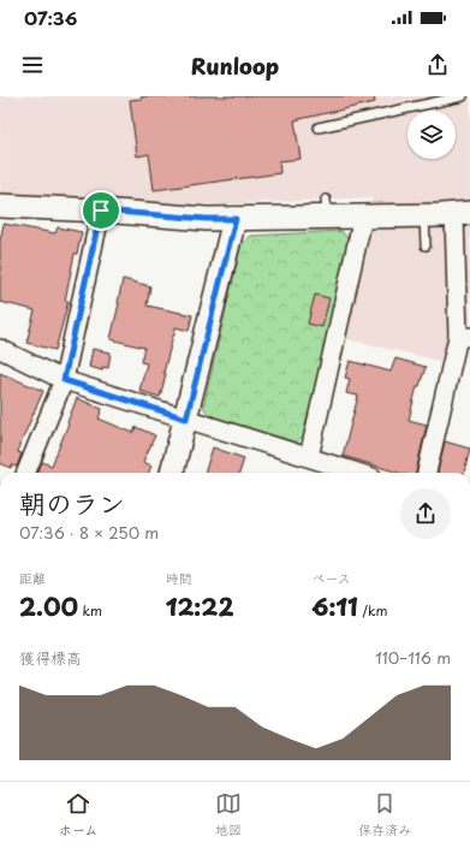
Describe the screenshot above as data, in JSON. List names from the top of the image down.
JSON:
{
  "page": {
    "status": "07:36",
    "header": "Runloop",
    "heading": ["朝のラン", "07:36 · 8 × 250 m"],
    "stats": [
      ["距離", "2.00 km"],
      ["時間", "12:22"],
      ["ペース", "6:11 /km"]
    ],
    "chart": ["獲得標高", "110–116 m"],
    "tabs": ["ホーム", "地図", "保存済み"]
  }
}
